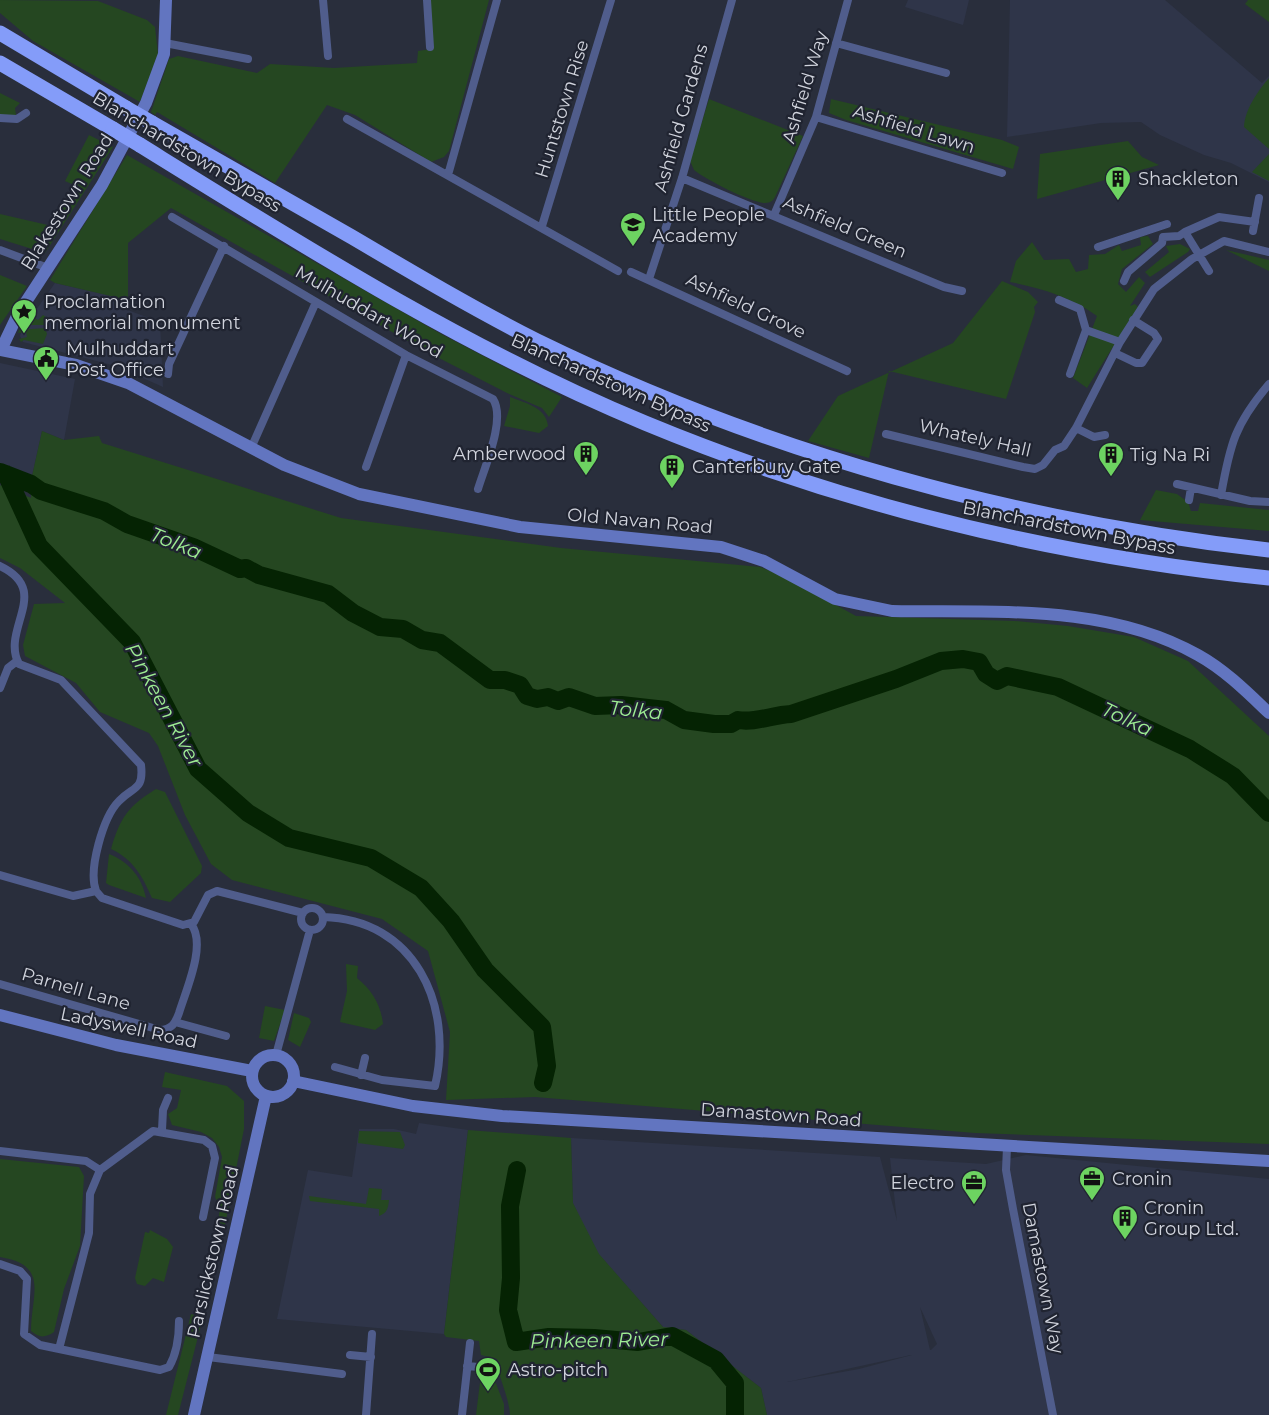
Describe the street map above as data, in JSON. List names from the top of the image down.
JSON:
{
  "streets": {
    "highway": ["Blanchardstown Bypass"],
    "street": [
      "Ashfield Way",
      "Huntstown Rise",
      "Ashfield Gardens",
      "Ashfield Lawn",
      "Blakestown Road",
      "Ashfield Green",
      "Ashfield Grove",
      "Mulhuddart Wood",
      "Whately Hall",
      "Old Navan Road",
      "Parnell Lane",
      "Ladyswell Road",
      "Damastown Road",
      "Parslickstown Road",
      "Damastown Way"
    ]
  },
  "crossings": [
    ["Ashfield Way", "Ashfield Lawn"],
    ["Ashfield Way", "Ashfield Green"],
    ["Ashfield Gardens", "Ashfield Green"],
    ["Ashfield Gardens", "Ashfield Grove"],
    ["Blakestown Road", "Old Navan Road"],
    ["Ladyswell Road", "Damastown Road"],
    ["Ladyswell Road", "Parslickstown Road"],
    ["Damastown Road", "Parslickstown Road"],
    ["Damastown Road", "Damastown Way"]
  ],
  "water": ["Tolka", "Pinkeen River"],
  "places": {
    "building": [
      "Shackleton",
      "Amberwood",
      "Tig Na Ri",
      "Canterbury Gate",
      "Cronin Group Ltd."
    ],
    "school or university": ["Little People Academy"],
    "place": ["Proclamation memorial monument"],
    "public building": ["Mulhuddart Post Office"],
    "office": ["Cronin", "Electro"],
    "sports": ["Astro-pitch"]
  }
}
